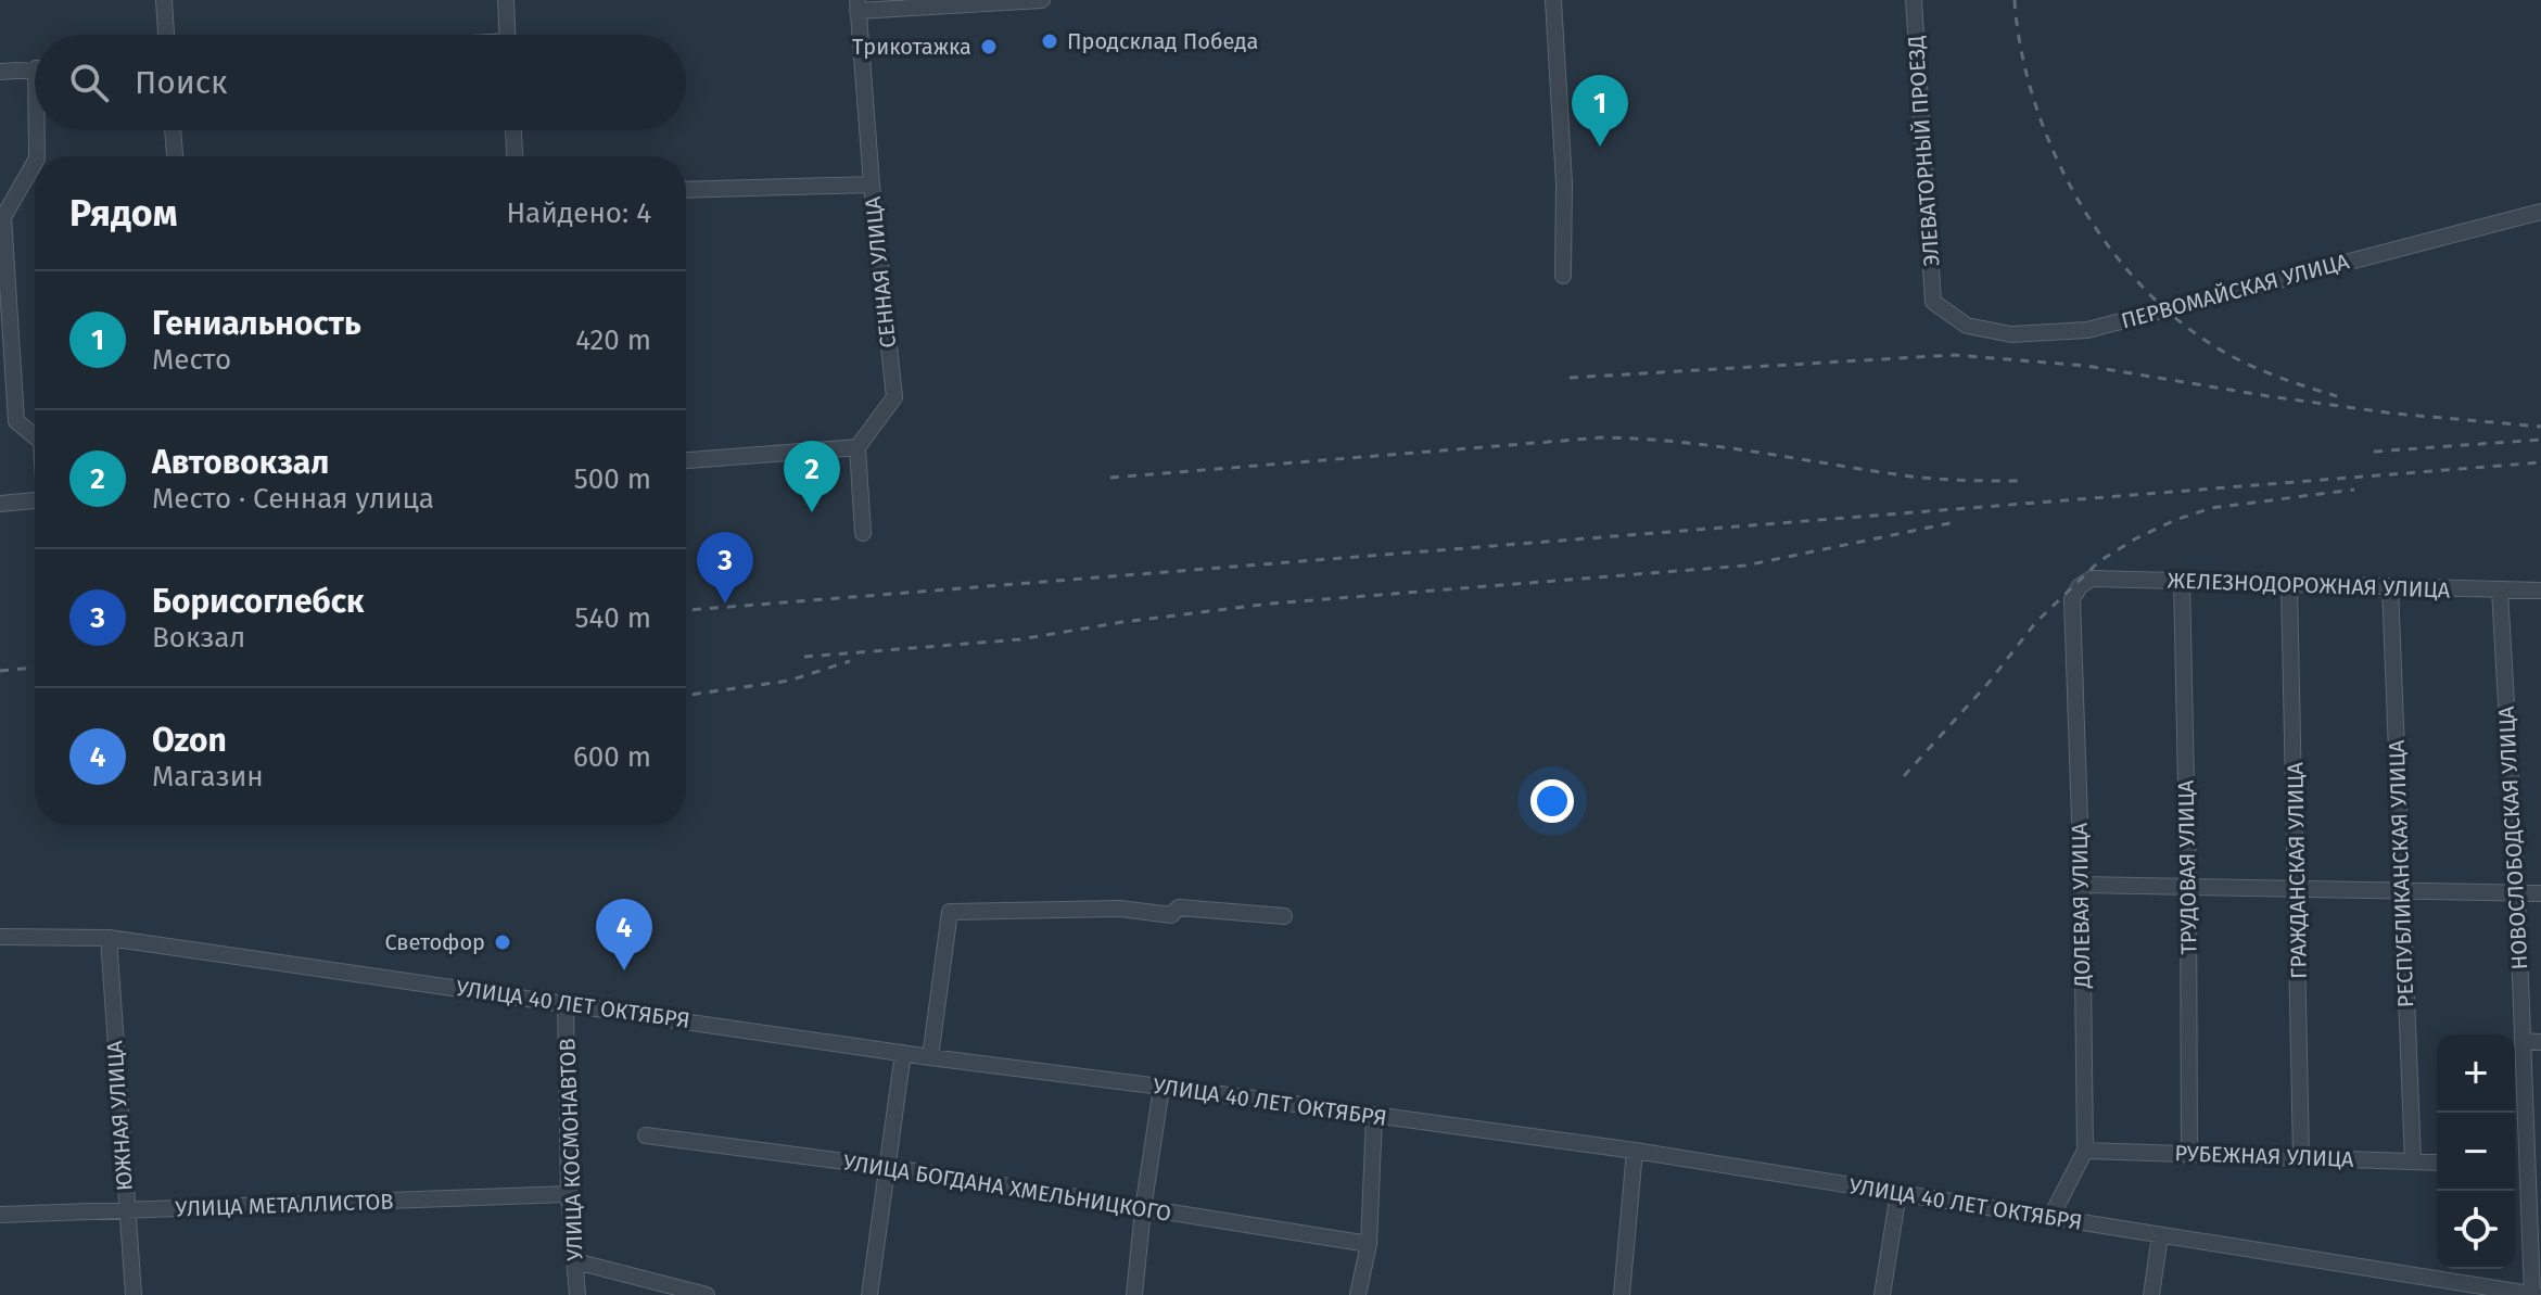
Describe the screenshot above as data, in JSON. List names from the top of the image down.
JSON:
{
  "streets": {
    "street": [
      "ЭЛЕВАТОРНЫЙ ПРОЕЗД",
      "СЕННАЯ УЛИЦА",
      "ПЕРВОМАЙСКАЯ УЛИЦА",
      "ЖЕЛЕЗНОДОРОЖНАЯ УЛИЦА",
      "НОВОСЛОБОДСКАЯ УЛИЦА",
      "ТРУДОВАЯ УЛИЦА",
      "ГРАЖДАНСКАЯ УЛИЦА",
      "РЕСПУБЛИКАНСКАЯ УЛИЦА",
      "ДОЛЕВАЯ УЛИЦА",
      "УЛИЦА 40 ЛЕТ ОКТЯБРЯ",
      "ЮЖНАЯ УЛИЦА",
      "УЛИЦА КОСМОНАВТОВ",
      "РУБЕЖНАЯ УЛИЦА",
      "УЛИЦА БОГДАНА ХМЕЛЬНИЦКОГО",
      "УЛИЦА МЕТАЛЛИСТОВ"
    ]
  },
  "crossings": [
    ["ЭЛЕВАТОРНЫЙ ПРОЕЗД", "ПЕРВОМАЙСКАЯ УЛИЦА"],
    ["ЖЕЛЕЗНОДОРОЖНАЯ УЛИЦА", "НОВОСЛОБОДСКАЯ УЛИЦА"],
    ["ЖЕЛЕЗНОДОРОЖНАЯ УЛИЦА", "ТРУДОВАЯ УЛИЦА"],
    ["ЖЕЛЕЗНОДОРОЖНАЯ УЛИЦА", "ГРАЖДАНСКАЯ УЛИЦА"],
    ["ЖЕЛЕЗНОДОРОЖНАЯ УЛИЦА", "РЕСПУБЛИКАНСКАЯ УЛИЦА"],
    ["ЖЕЛЕЗНОДОРОЖНАЯ УЛИЦА", "ДОЛЕВАЯ УЛИЦА"],
    ["НОВОСЛОБОДСКАЯ УЛИЦА", "УЛИЦА 40 ЛЕТ ОКТЯБРЯ"],
    ["ТРУДОВАЯ УЛИЦА", "РУБЕЖНАЯ УЛИЦА"],
    ["ГРАЖДАНСКАЯ УЛИЦА", "РУБЕЖНАЯ УЛИЦА"],
    ["РЕСПУБЛИКАНСКАЯ УЛИЦА", "РУБЕЖНАЯ УЛИЦА"],
    ["ДОЛЕВАЯ УЛИЦА", "УЛИЦА 40 ЛЕТ ОКТЯБРЯ"],
    ["ДОЛЕВАЯ УЛИЦА", "РУБЕЖНАЯ УЛИЦА"],
    ["УЛИЦА 40 ЛЕТ ОКТЯБРЯ", "ЮЖНАЯ УЛИЦА"],
    ["УЛИЦА 40 ЛЕТ ОКТЯБРЯ", "УЛИЦА КОСМОНАВТОВ"],
    ["ЮЖНАЯ УЛИЦА", "УЛИЦА МЕТАЛЛИСТОВ"],
    ["УЛИЦА КОСМОНАВТОВ", "УЛИЦА МЕТАЛЛИСТОВ"]
  ],
  "places": ["Продсклад Победа", "Трикотажка", "Светофор"],
  "page": {
    "search": "Поиск",
    "pins": [
      "1",
      "2",
      "3",
      "4"
    ],
    "heading": ["Рядом", "Найдено: 4"],
    "list": [
      {
        "mark": "1",
        "name": "Гениальность",
        "note": "Место",
        "value": "420 m"
      },
      {
        "mark": "2",
        "name": "Автовокзал",
        "note": "Место · Сенная улица",
        "value": "500 m"
      },
      {
        "mark": "3",
        "name": "Борисоглебск",
        "note": "Вокзал",
        "value": "540 m"
      },
      {
        "mark": "4",
        "name": "Ozon",
        "note": "Магазин",
        "value": "600 m"
      }
    ],
    "map_buttons": ["+", "−"]
  }
}
